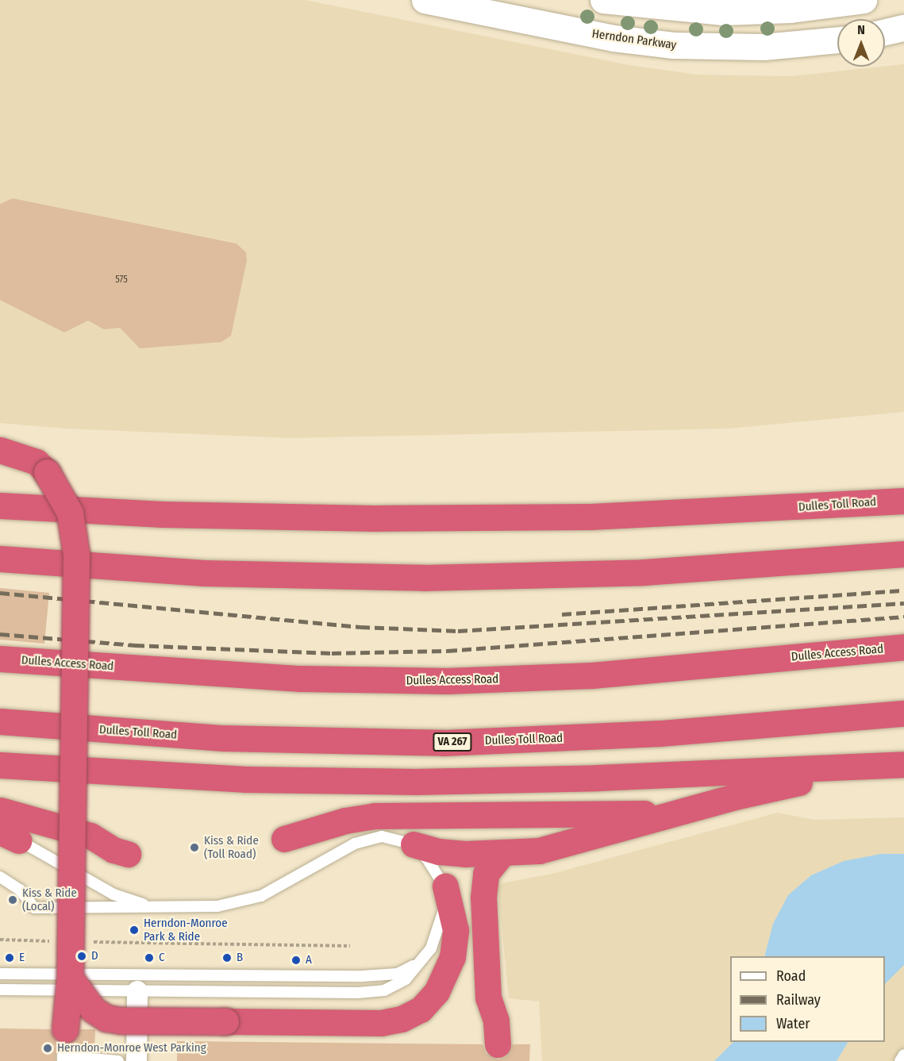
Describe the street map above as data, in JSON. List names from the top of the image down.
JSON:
{
  "streets": {
    "highway": ["Dulles Toll Road", "Dulles Access Road", "VA 267"],
    "main road": ["Herndon Parkway"]
  },
  "places": [
    "Kiss & Ride (Toll Road)",
    "Kiss & Ride (Local)",
    "Herndon-Monroe Park & Ride",
    "D",
    "E",
    "C",
    "B",
    "A",
    "Herndon-Monroe West Parking"
  ],
  "house_numbers": ["575"],
  "legend": ["Road", "Railway", "Water"],
  "north": "top"
}
